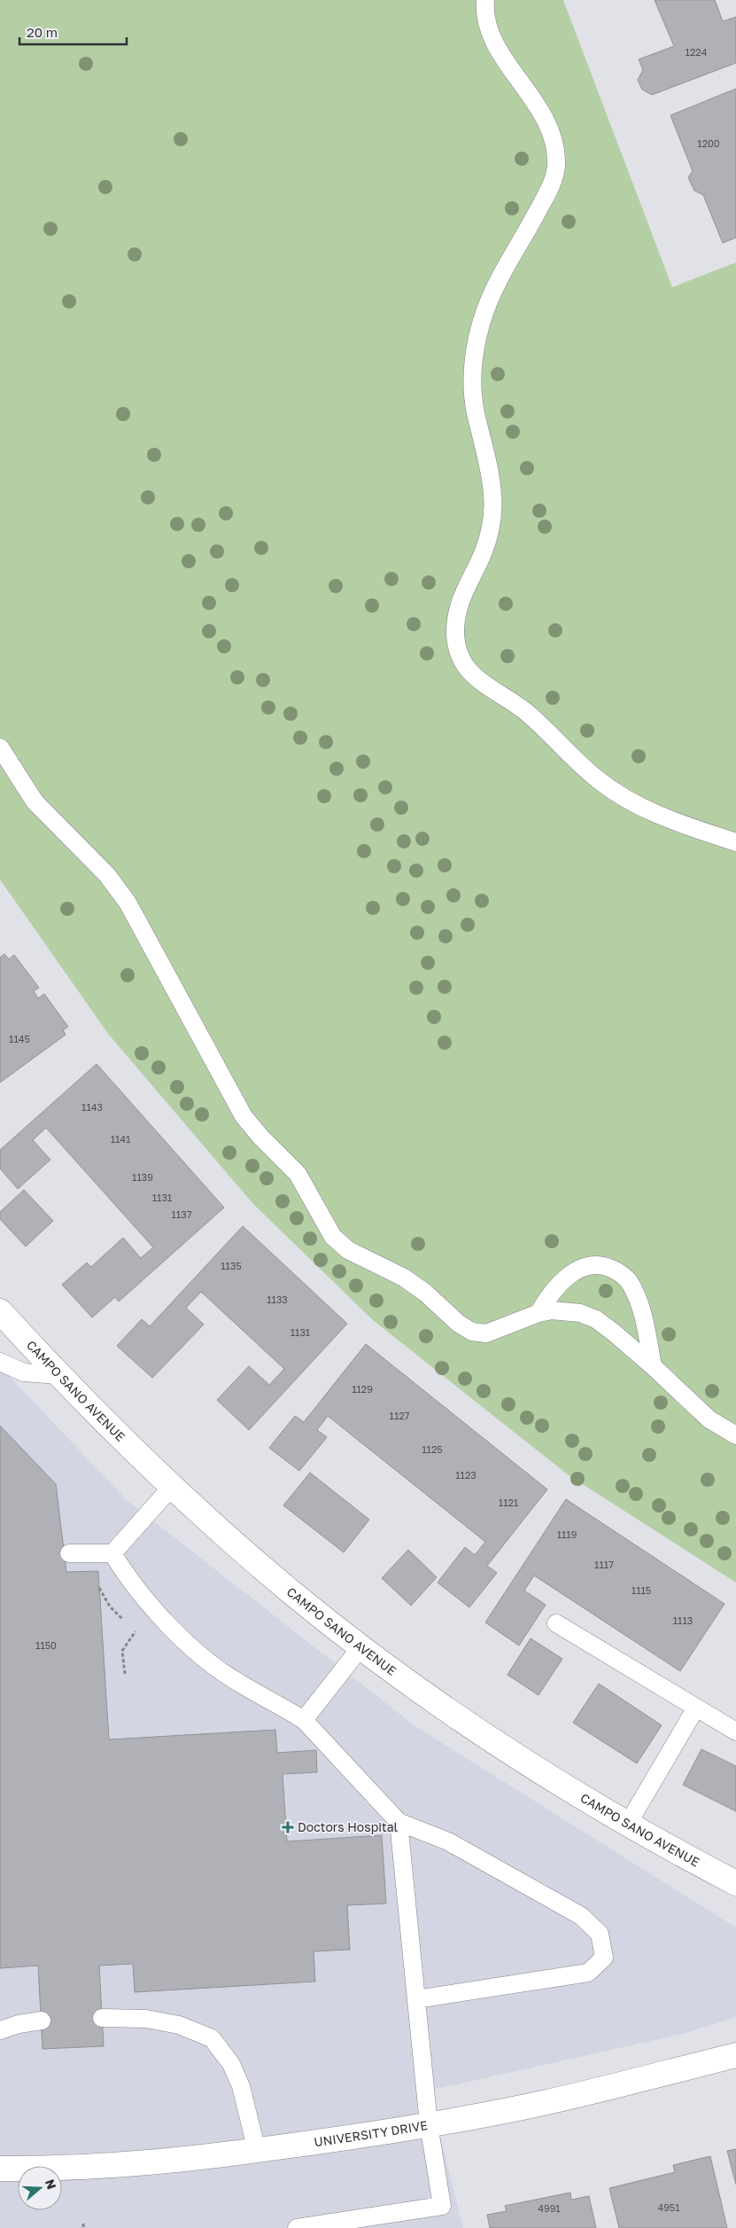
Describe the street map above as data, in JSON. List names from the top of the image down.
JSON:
{
  "streets": {
    "street": ["CAMPO SANO AVENUE", "UNIVERSITY DRIVE"]
  },
  "places": {
    "health": ["Doctors Hospital"]
  },
  "house_numbers": [
    "1224",
    "1200",
    "1145",
    "1143",
    "1141",
    "1139",
    "1131",
    "1137",
    "1135",
    "1133",
    "1131",
    "1129",
    "1127",
    "1125",
    "1123",
    "1121",
    "1119",
    "1117",
    "1115",
    "1113",
    "1150",
    "4951",
    "4991"
  ],
  "scale_bar": "20 m",
  "north": "right"
}
